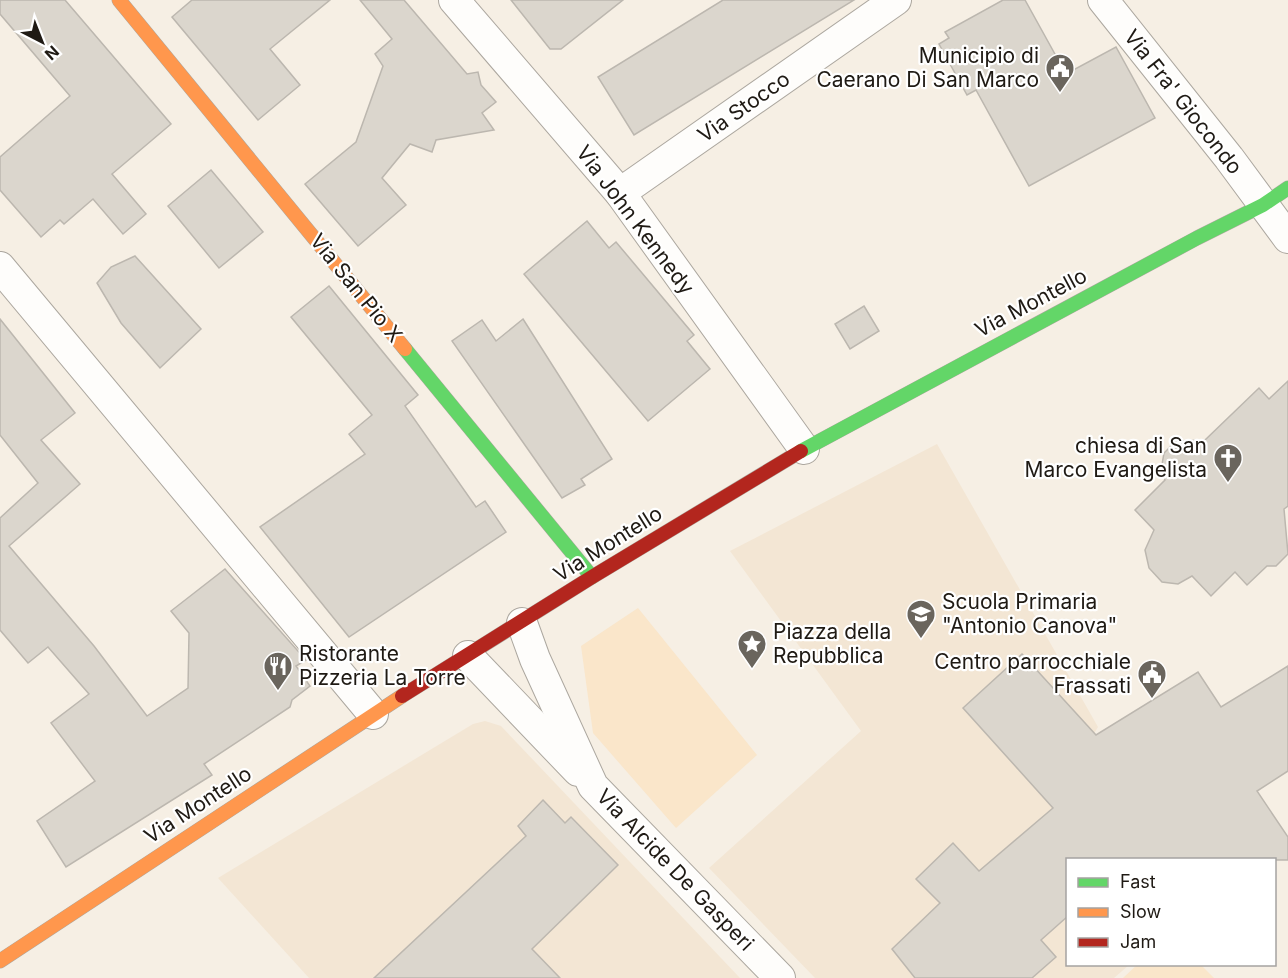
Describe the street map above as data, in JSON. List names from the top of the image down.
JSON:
{
  "streets": {
    "main road": ["Via San Pio X", "Via Montello"],
    "street": [
      "Via Fra' Giocondo",
      "Via Stocco",
      "Via John Kennedy",
      "Via Alcide De Gasperi"
    ]
  },
  "crossings": [
    ["Via Fra' Giocondo", "Via Montello"],
    ["Via Stocco", "Via John Kennedy"],
    ["Via John Kennedy", "Via Montello"],
    ["Via San Pio X", "Via Montello"],
    ["Via Montello", "Via Alcide De Gasperi"]
  ],
  "places": {
    "public building": ["Municipio di Caerano Di San Marco", "Centro parrocchiale Frassati"],
    "church": ["chiesa di San Marco Evangelista"],
    "school or university": ["Scuola Primaria \"Antonio Canova\""],
    "place": ["Piazza della Repubblica"],
    "restaurant": ["Ristorante Pizzeria La Torre"]
  },
  "legend": ["Fast", "Slow", "Jam"],
  "north": "bottom right"
}
